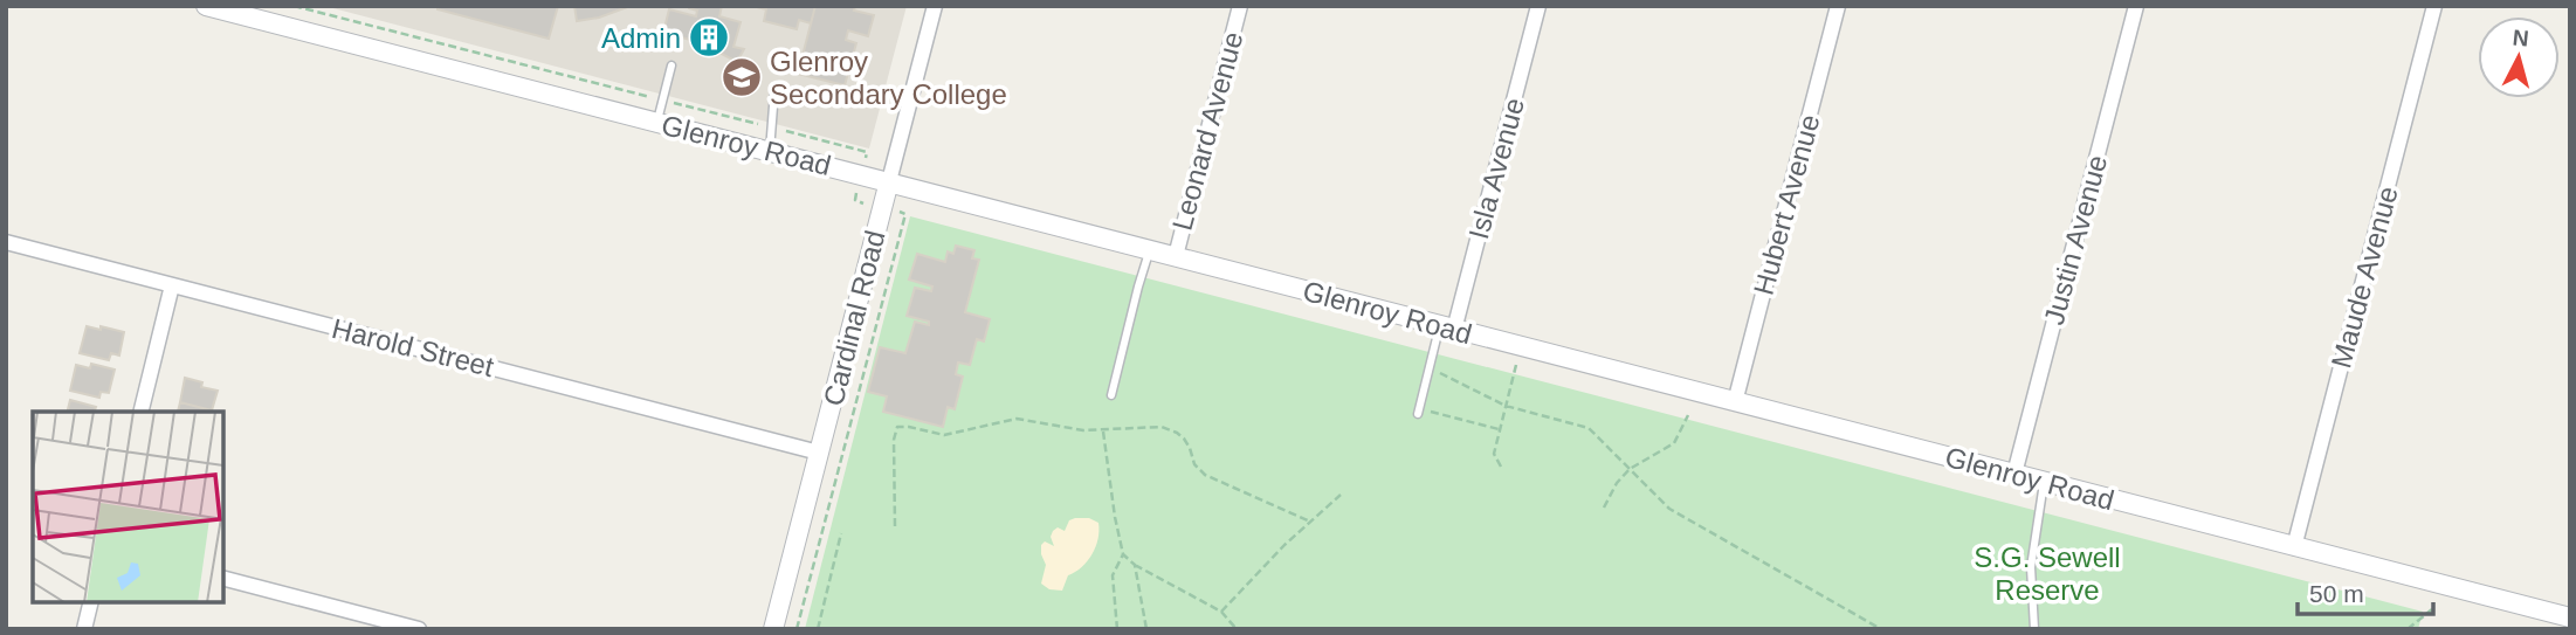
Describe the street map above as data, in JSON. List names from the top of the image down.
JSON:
{
  "streets": {
    "street": [
      "Leonard Avenue",
      "Glenroy Road",
      "Isla Avenue",
      "Hubert Avenue",
      "Justin Avenue",
      "Maude Avenue",
      "Cardinal Road",
      "Harold Street"
    ]
  },
  "crossings": [
    ["Leonard Avenue", "Glenroy Road"],
    ["Glenroy Road", "Isla Avenue"],
    ["Glenroy Road", "Hubert Avenue"],
    ["Glenroy Road", "Justin Avenue"],
    ["Glenroy Road", "Maude Avenue"],
    ["Glenroy Road", "Cardinal Road"],
    ["Cardinal Road", "Harold Street"]
  ],
  "parks": ["S.G. Sewell Reserve"],
  "places": {
    "building": ["Admin"],
    "school or university": ["Glenroy Secondary College"]
  },
  "scale_bar": "50 m",
  "north": "top"
}
